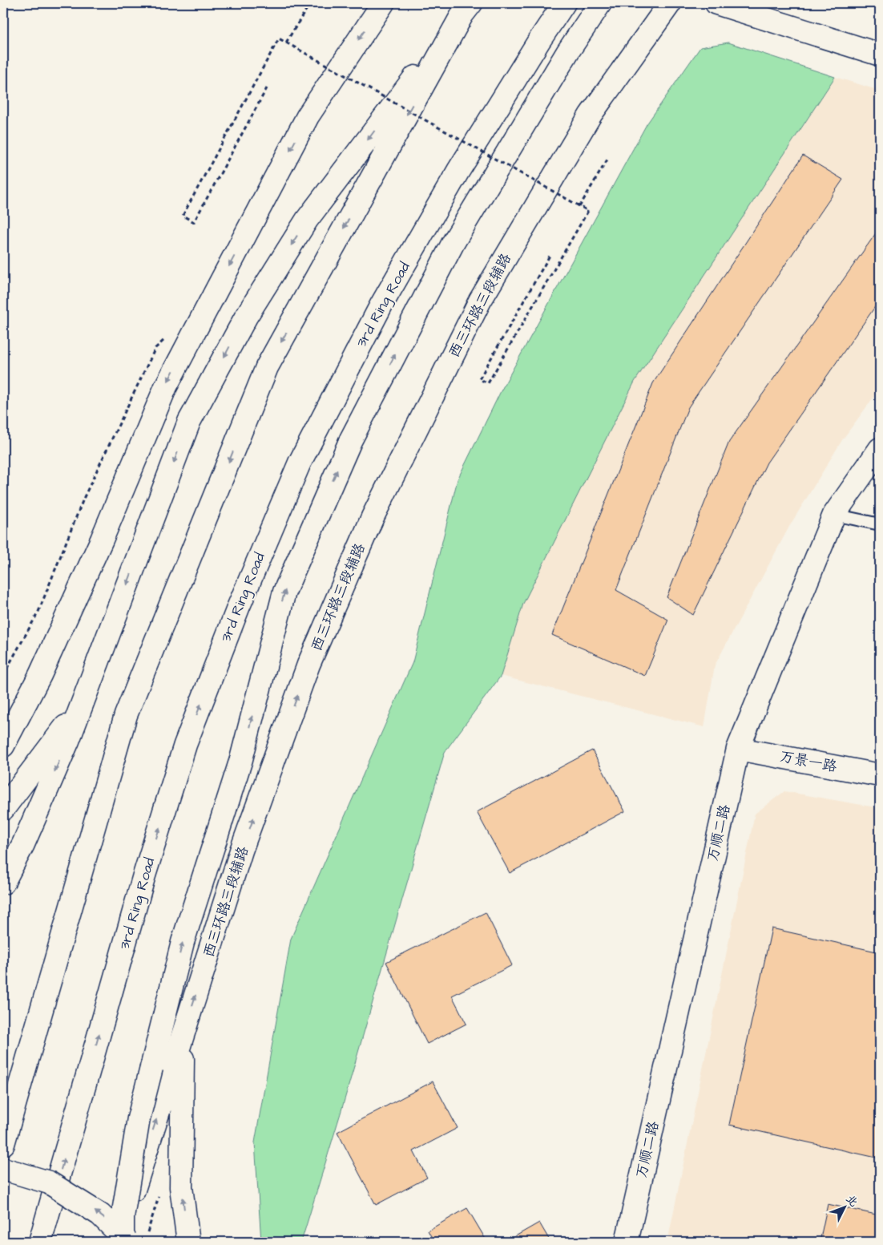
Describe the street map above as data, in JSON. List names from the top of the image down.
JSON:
{
  "streets": {
    "main road": [
      "3rd Ring Road",
      "西三环路三段辅路",
      "万景一路",
      "万顺二路"
    ]
  },
  "crossings": [
    ["万景一路", "万顺二路"]
  ],
  "north": "top right"
}
